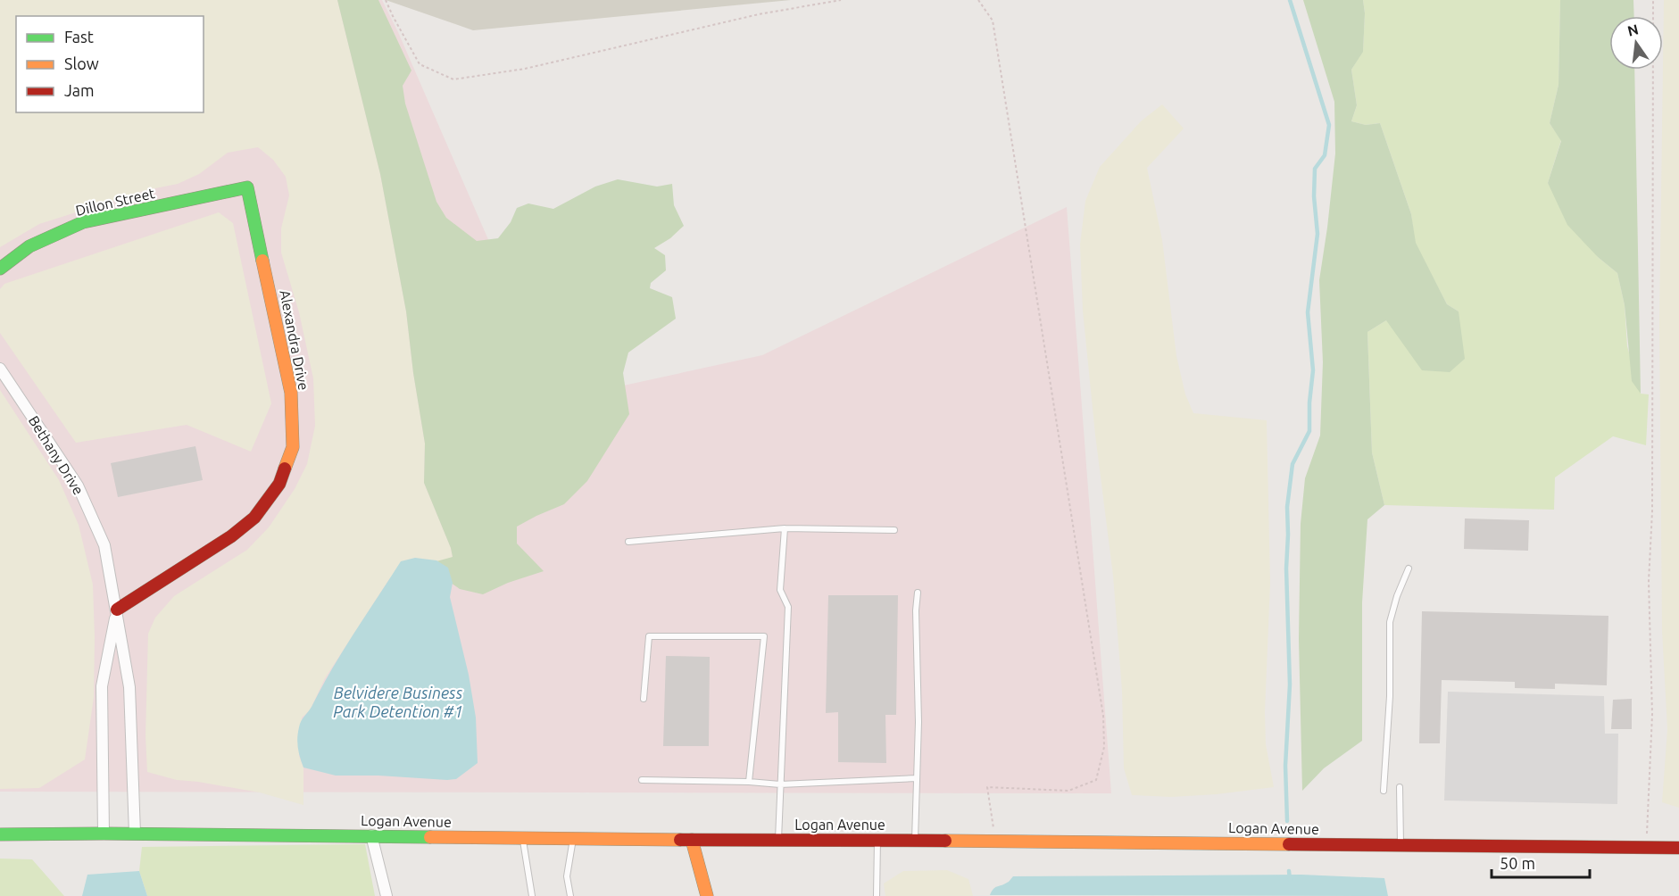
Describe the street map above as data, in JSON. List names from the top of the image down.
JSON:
{
  "streets": {
    "main road": ["Dillon Street", "Alexandra Drive", "Logan Avenue"],
    "street": ["Bethany Drive"]
  },
  "crossings": [
    ["Dillon Street", "Alexandra Drive"],
    ["Alexandra Drive", "Bethany Drive"],
    ["Bethany Drive", "Logan Avenue"]
  ],
  "water": ["Belvidere Business Park Detention #1"],
  "legend": ["Fast", "Slow", "Jam"],
  "scale_bar": "50 m",
  "north": "top"
}
